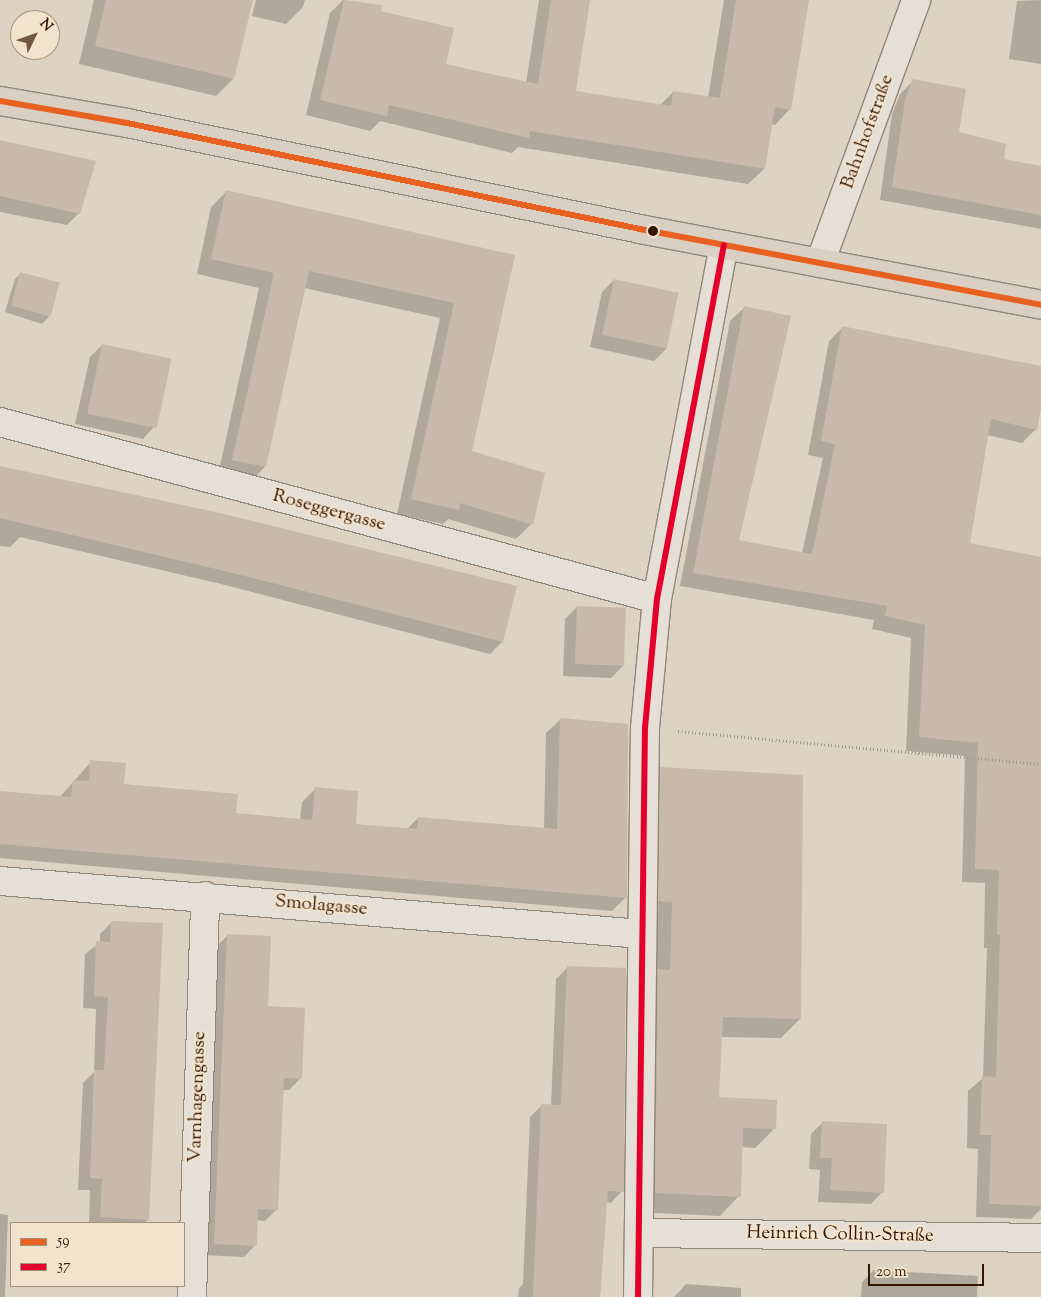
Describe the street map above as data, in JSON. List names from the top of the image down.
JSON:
{
  "streets": {
    "street": [
      "Bahnhofstraße",
      "Roseggergasse",
      "Smolagasse",
      "Varnhagengasse",
      "Heinrich Collin-Straße"
    ]
  },
  "crossings": [
    ["Smolagasse", "Varnhagengasse"]
  ],
  "lines": ["transit line 59", "transit line 37"],
  "legend": ["59", "37"],
  "scale_bar": "20 m",
  "north": "top right"
}
